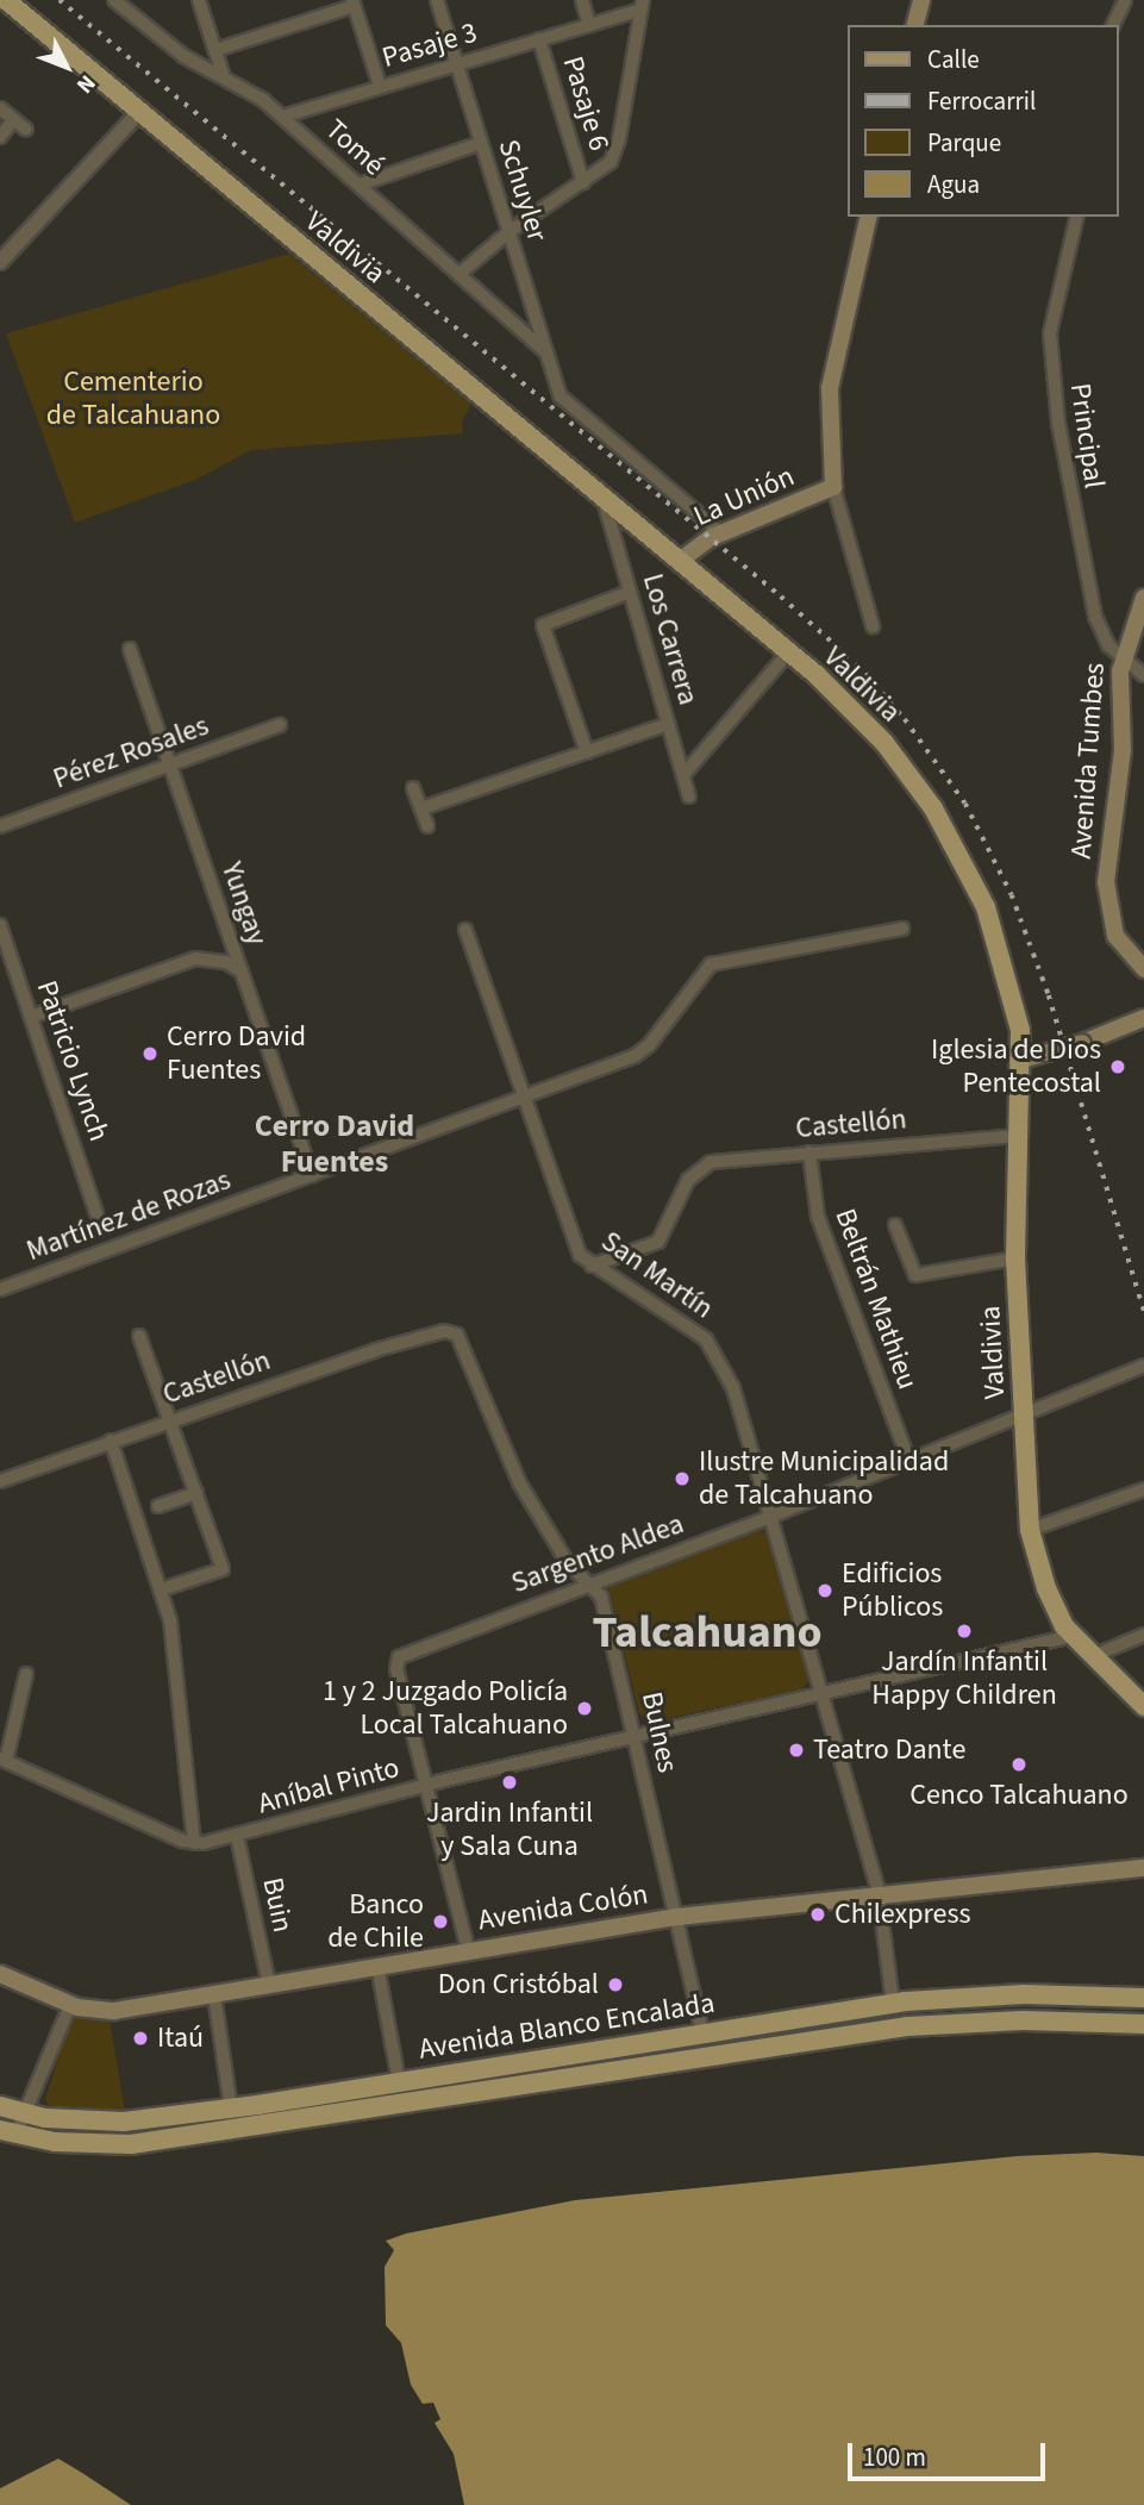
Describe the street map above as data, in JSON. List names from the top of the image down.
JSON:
{
  "streets": {
    "main road": [
      "Valdivia",
      "La Unión",
      "Avenida Tumbes",
      "Avenida Colón",
      "Avenida Blanco Encalada"
    ],
    "street": [
      "Pasaje 3",
      "Pasaje 6",
      "Tomé",
      "Schuyler",
      "Principal",
      "Los Carrera",
      "Pérez Rosales",
      "Yungay",
      "Patricio Lynch",
      "Castellón",
      "Martínez de Rozas",
      "San Martín",
      "Beltrán Mathieu",
      "Sargento Aldea",
      "Bulnes",
      "Aníbal Pinto",
      "Buin"
    ]
  },
  "crossings": [
    ["Pasaje 3", "Pasaje 6"],
    ["Pasaje 3", "Tomé"],
    ["Pasaje 3", "Schuyler"],
    ["Tomé", "Schuyler"],
    ["Schuyler", "La Unión"],
    ["Valdivia", "La Unión"],
    ["Valdivia", "Los Carrera"],
    ["Valdivia", "Castellón"],
    ["Valdivia", "Sargento Aldea"],
    ["Valdivia", "Aníbal Pinto"],
    ["Principal", "Avenida Tumbes"],
    ["Pérez Rosales", "Yungay"],
    ["Yungay", "Martínez de Rozas"],
    ["Castellón", "San Martín"],
    ["Castellón", "Beltrán Mathieu"],
    ["Castellón", "Bulnes"],
    ["Martínez de Rozas", "San Martín"],
    ["San Martín", "Sargento Aldea"],
    ["San Martín", "Aníbal Pinto"],
    ["San Martín", "Avenida Colón"],
    ["San Martín", "Avenida Blanco Encalada"],
    ["Beltrán Mathieu", "Sargento Aldea"],
    ["Sargento Aldea", "Bulnes"],
    ["Sargento Aldea", "Aníbal Pinto"],
    ["Bulnes", "Aníbal Pinto"],
    ["Bulnes", "Avenida Colón"],
    ["Bulnes", "Avenida Blanco Encalada"],
    ["Aníbal Pinto", "Buin"],
    ["Buin", "Avenida Colón"]
  ],
  "districts": ["Cerro David Fuentes", "Talcahuano"],
  "parks": ["Cementerio de Talcahuano"],
  "places": [
    "Cerro David Fuentes",
    "Iglesia de Dios Pentecostal",
    "Ilustre Municipalidad de Talcahuano",
    "Edificios Públicos",
    "Jardín Infantil Happy Children",
    "1 y 2 Juzgado Policía Local Talcahuano",
    "Teatro Dante",
    "Cenco Talcahuano",
    "Jardin Infantil y Sala Cuna",
    "Chilexpress",
    "Banco de Chile",
    "Don Cristóbal",
    "Itaú"
  ],
  "legend": [
    "Calle",
    "Ferrocarril",
    "Parque",
    "Agua"
  ],
  "scale_bar": "100 m",
  "north": "bottom right"
}
